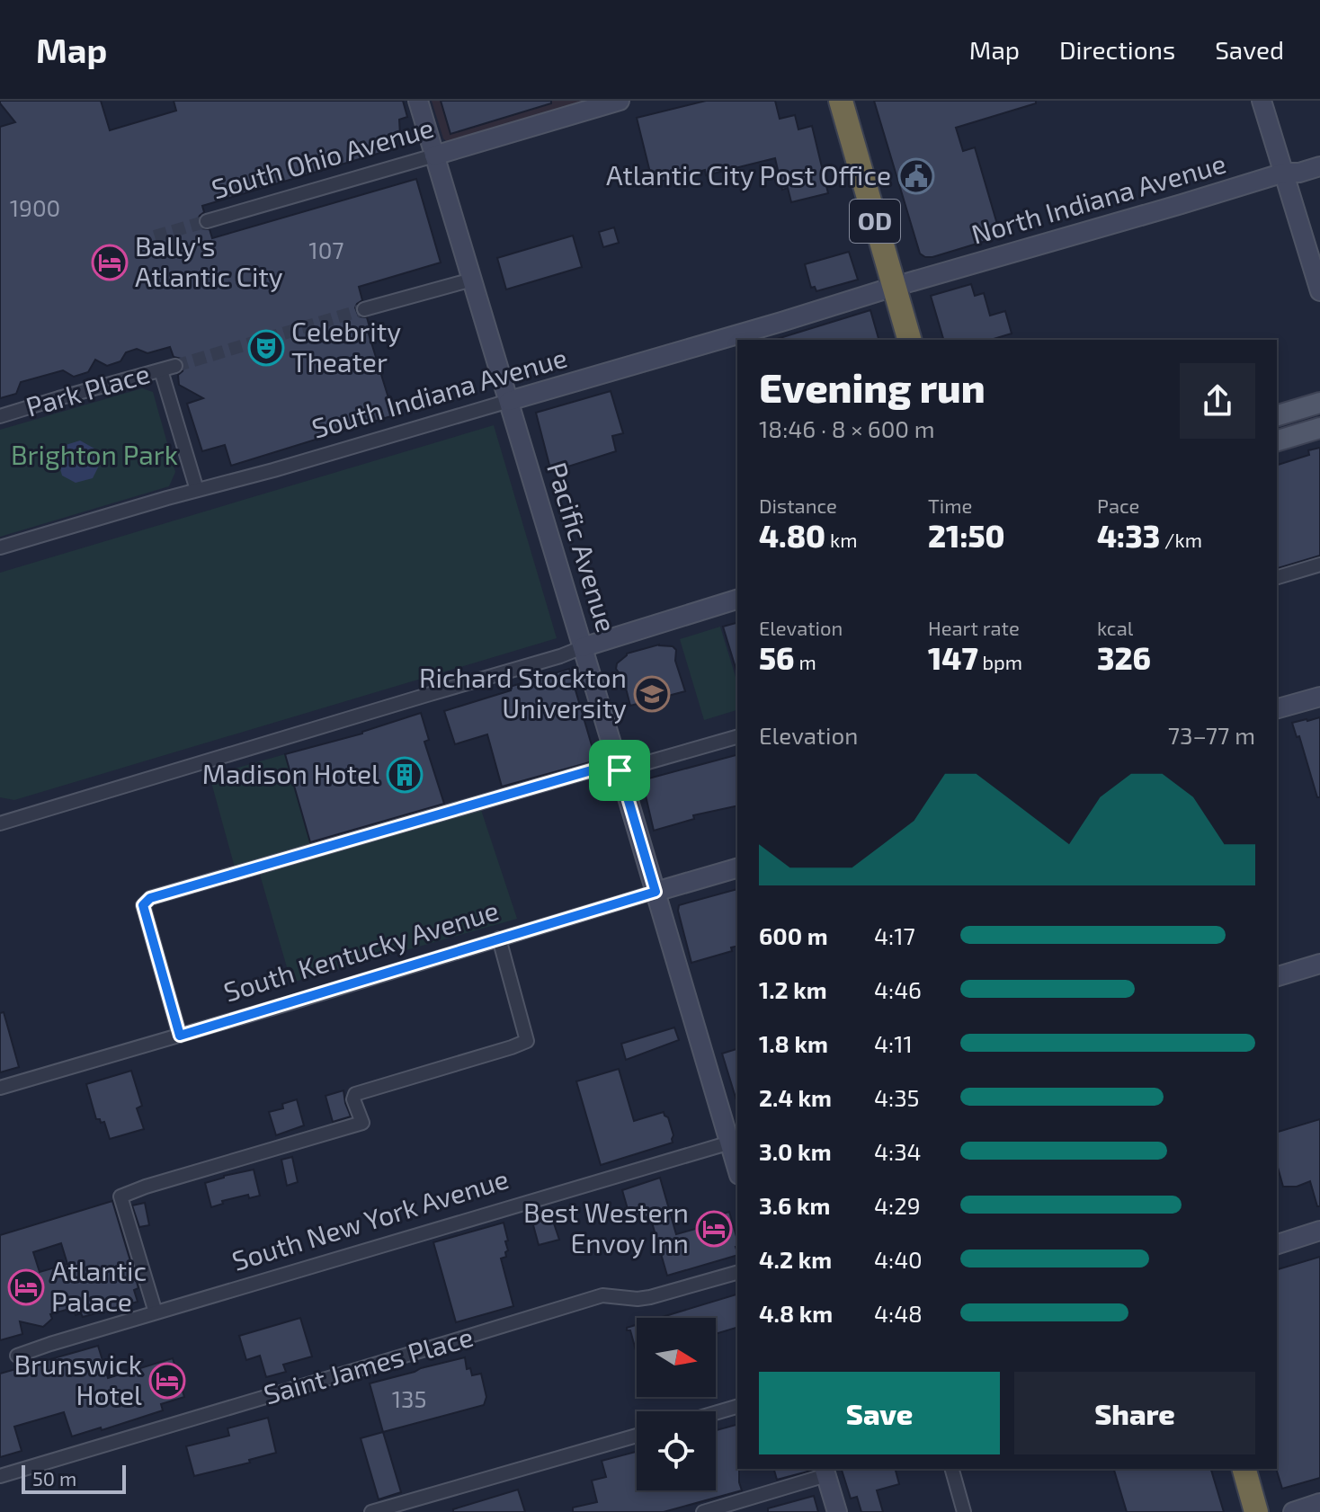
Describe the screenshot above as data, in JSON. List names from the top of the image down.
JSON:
{
  "streets": {
    "highway": ["OD"],
    "street": [
      "South Ohio Avenue",
      "North Indiana Avenue",
      "Park Place",
      "South Indiana Avenue",
      "Pacific Avenue",
      "South Kentucky Avenue",
      "South New York Avenue",
      "Saint James Place"
    ]
  },
  "crossings": [
    ["South Ohio Avenue", "Pacific Avenue"],
    ["North Indiana Avenue", "OD"],
    ["North Indiana Avenue", "South Indiana Avenue"],
    ["OD", "South Indiana Avenue"],
    ["South Indiana Avenue", "Pacific Avenue"],
    ["Pacific Avenue", "South Kentucky Avenue"],
    ["Pacific Avenue", "South New York Avenue"]
  ],
  "parks": ["Brighton Park"],
  "places": {
    "public building": ["Atlantic City Post Office"],
    "hotel": [
      "Bally's Atlantic City",
      "Best Western Envoy Inn",
      "Atlantic Palace",
      "Brunswick Hotel"
    ],
    "theatre": ["Celebrity Theater"],
    "school or university": ["Richard Stockton University"],
    "building": ["Madison Hotel"]
  },
  "house_numbers": ["1900", "107", "135"],
  "scale_bar": "50 m",
  "north": "right",
  "page": {
    "header": "Map",
    "nav": ["Map", "Directions", "Saved"],
    "heading": ["Evening run", "18:46 · 8 × 600 m"],
    "stats": [
      ["Distance", "4.80 km"],
      ["Time", "21:50"],
      ["Pace", "4:33 /km"],
      ["Elevation", "56 m"],
      ["Heart rate", "147 bpm"],
      ["kcal", "326"]
    ],
    "chart": ["Elevation", "73–77 m"],
    "list": [
      {
        "name": "600 m",
        "note": "4:17"
      },
      {
        "name": "1.2 km",
        "note": "4:46"
      },
      {
        "name": "1.8 km",
        "note": "4:11"
      },
      {
        "name": "2.4 km",
        "note": "4:35"
      },
      {
        "name": "3.0 km",
        "note": "4:34"
      },
      {
        "name": "3.6 km",
        "note": "4:29"
      },
      {
        "name": "4.2 km",
        "note": "4:40"
      },
      {
        "name": "4.8 km",
        "note": "4:48"
      }
    ],
    "buttons": ["Save", "Share"],
    "scale": "50 m"
  }
}
